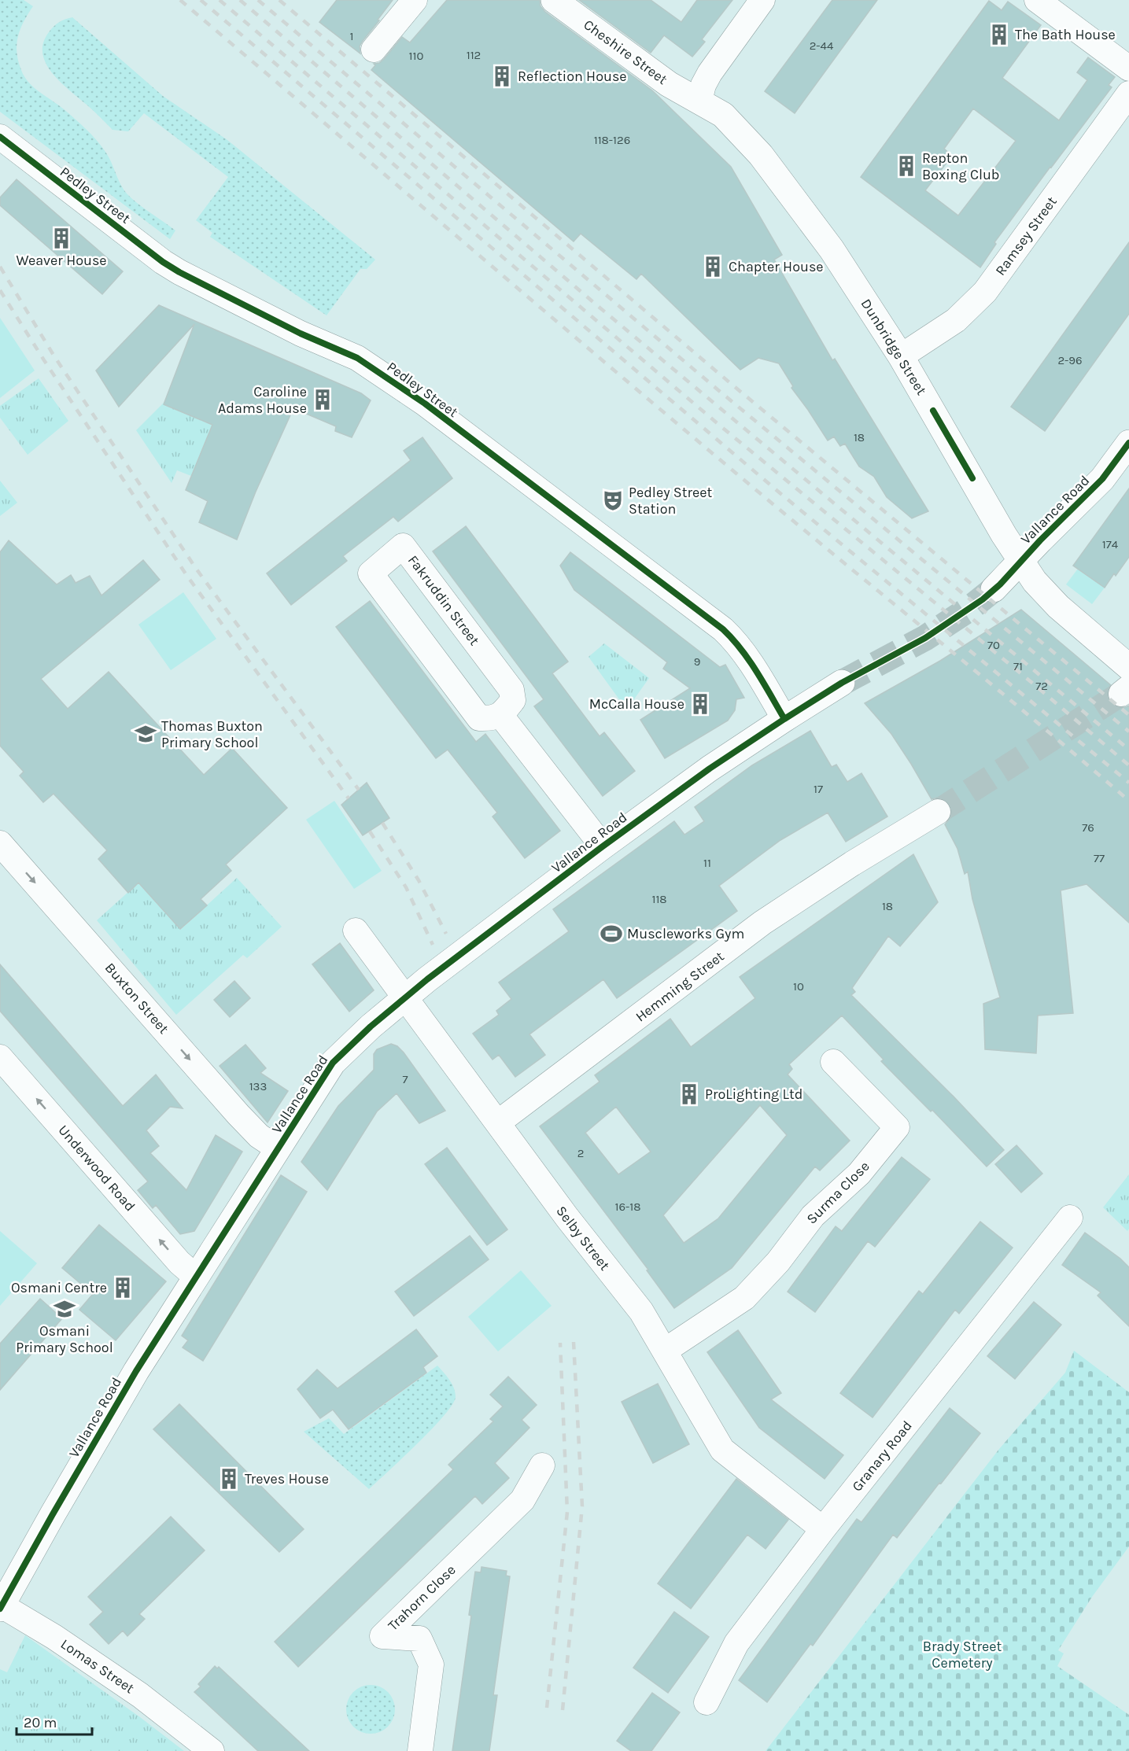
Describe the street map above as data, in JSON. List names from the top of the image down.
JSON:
{
  "streets": {
    "main road": ["Cheshire Street", "Dunbridge Street", "Vallance Road"],
    "street": [
      "Pedley Street",
      "Ramsey Street",
      "Fakruddin Street",
      "Hemming Street",
      "Buxton Street",
      "Underwood Road",
      "Surma Close",
      "Selby Street",
      "Granary Road",
      "Trahorn Close",
      "Lomas Street"
    ]
  },
  "crossings": [
    ["Cheshire Street", "Dunbridge Street"],
    ["Pedley Street", "Vallance Road"],
    ["Ramsey Street", "Dunbridge Street"],
    ["Dunbridge Street", "Vallance Road"],
    ["Vallance Road", "Buxton Street"],
    ["Vallance Road", "Underwood Road"],
    ["Vallance Road", "Selby Street"],
    ["Vallance Road", "Lomas Street"],
    ["Hemming Street", "Selby Street"],
    ["Surma Close", "Selby Street"],
    ["Selby Street", "Granary Road"]
  ],
  "one_way": ["Buxton Street", "Underwood Road"],
  "parks": ["Brady Street Cemetery"],
  "places": {
    "building": [
      "The Bath House",
      "Reflection House",
      "Repton Boxing Club",
      "Weaver House",
      "Chapter House",
      "Caroline Adams House",
      "McCalla House",
      "ProLighting Ltd",
      "Osmani Centre",
      "Treves House"
    ],
    "theatre": ["Pedley Street Station"],
    "school or university": ["Thomas Buxton Primary School", "Osmani Primary School"],
    "sports": ["Muscleworks Gym"]
  },
  "house_numbers": [
    "1",
    "2-44",
    "112",
    "110",
    "118-126",
    "2-96",
    "18",
    "174",
    "70",
    "9",
    "71",
    "72",
    "17",
    "76",
    "77",
    "11",
    "118",
    "18",
    "10",
    "7",
    "133",
    "2",
    "16-18"
  ],
  "scale_bar": "20 m"
}
